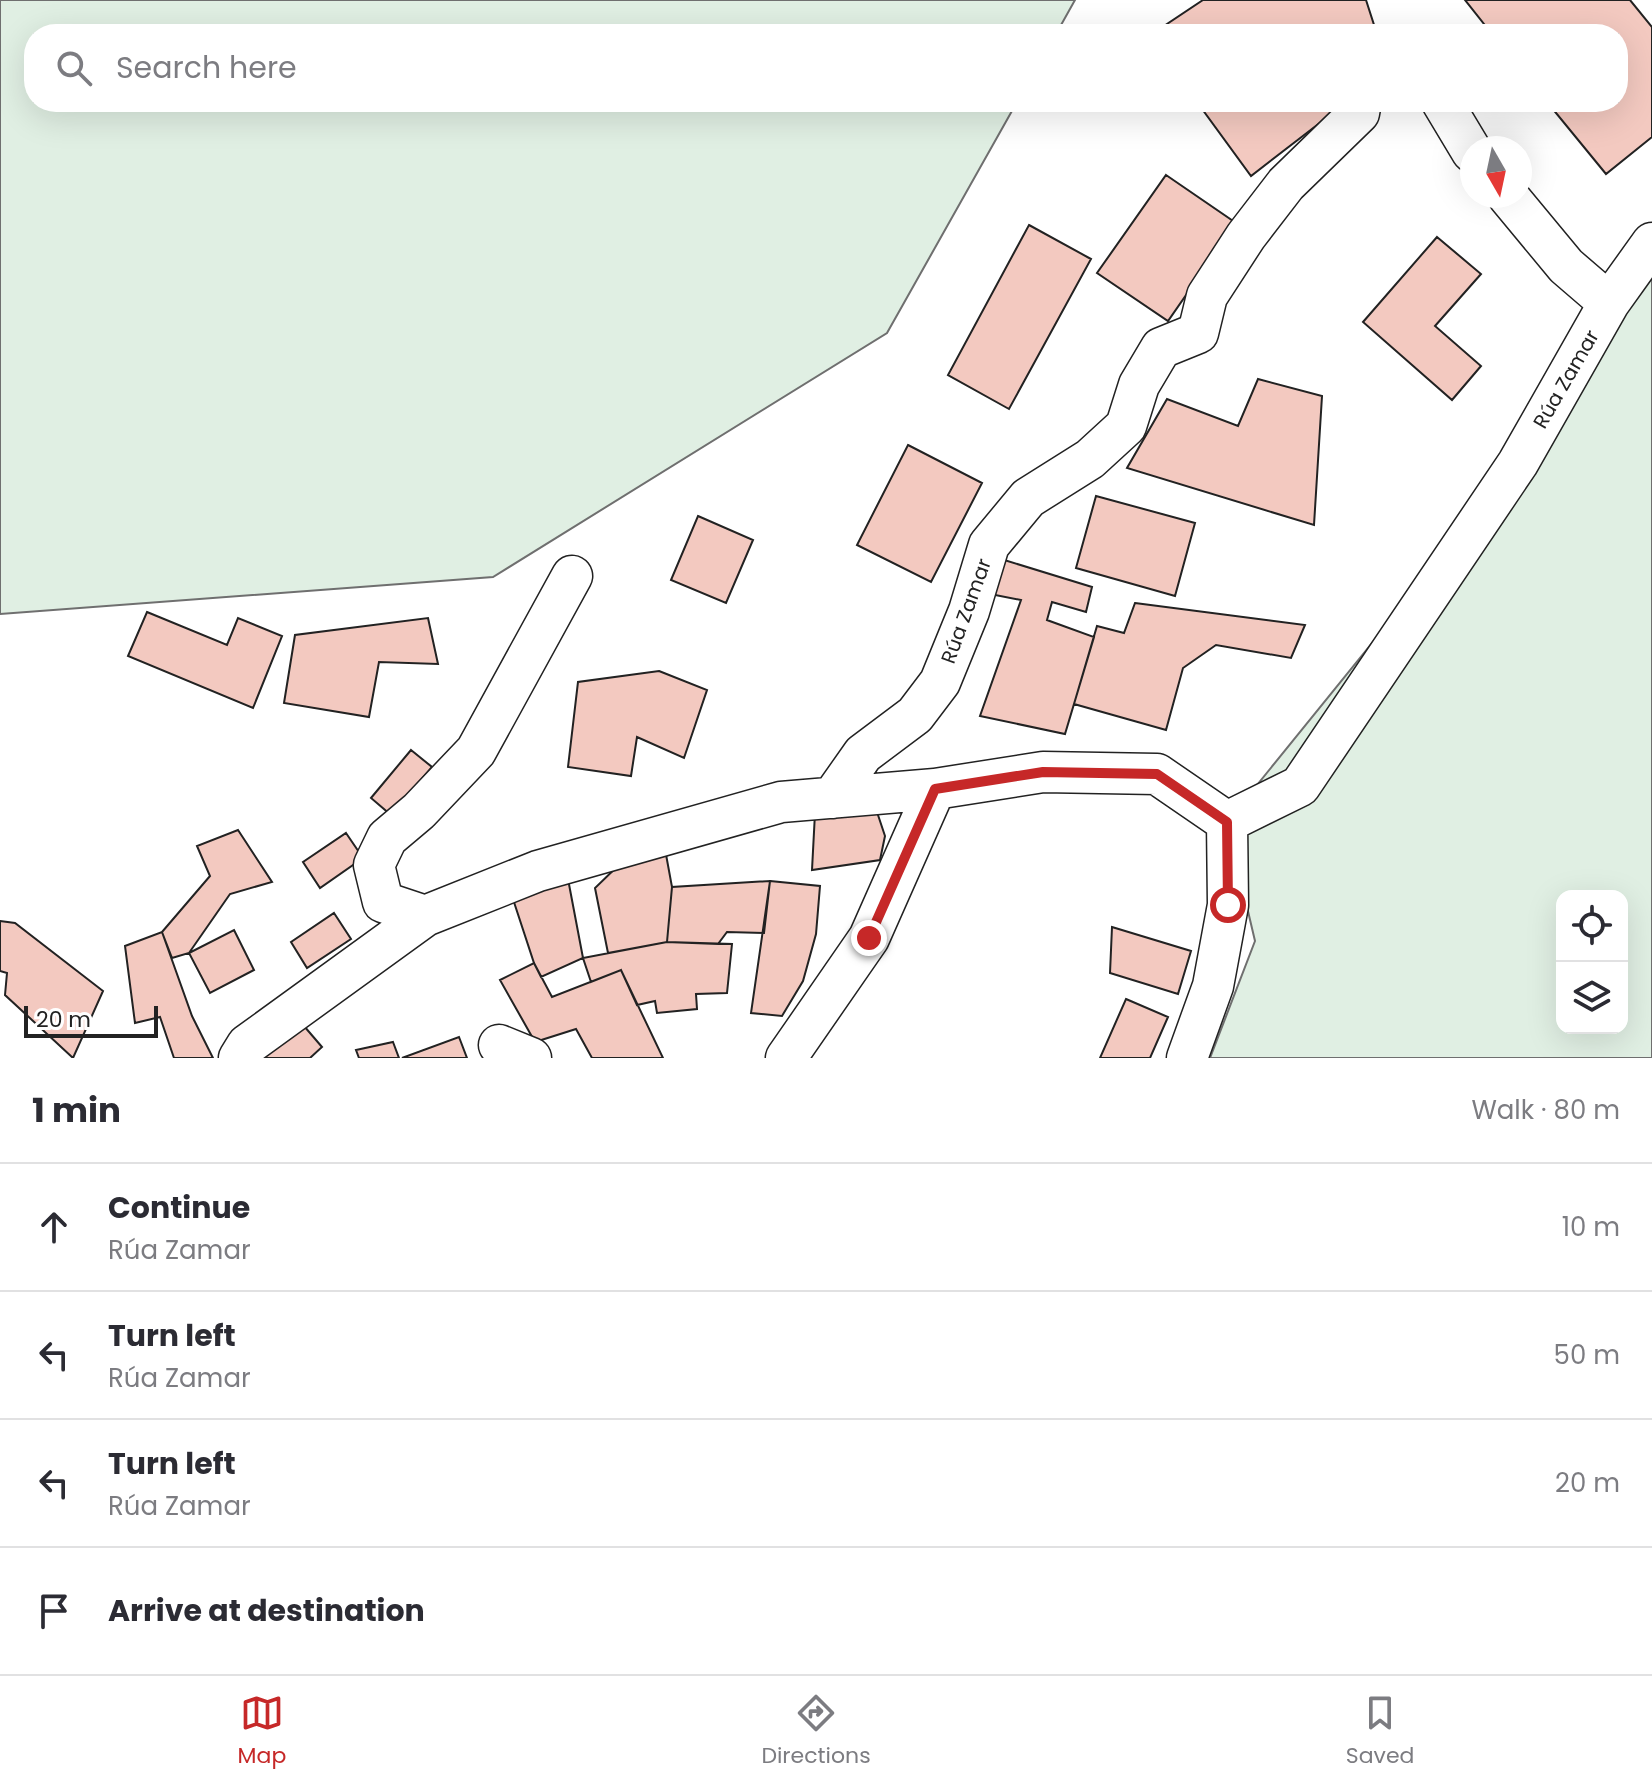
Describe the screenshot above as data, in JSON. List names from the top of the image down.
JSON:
{
  "streets": {
    "street": ["Rúa Zamar"]
  },
  "scale_bar": "20 m",
  "north": "bottom",
  "page": {
    "search": "Search here",
    "scale": "20 m",
    "heading": ["1 min", "Walk · 80 m"],
    "list": [
      ["Continue", "Rúa Zamar", "10 m"],
      ["Turn left", "Rúa Zamar", "50 m"],
      ["Turn left", "Rúa Zamar", "20 m"],
      "Arrive at destination"
    ],
    "nav": ["Map", "Directions", "Saved"]
  }
}
